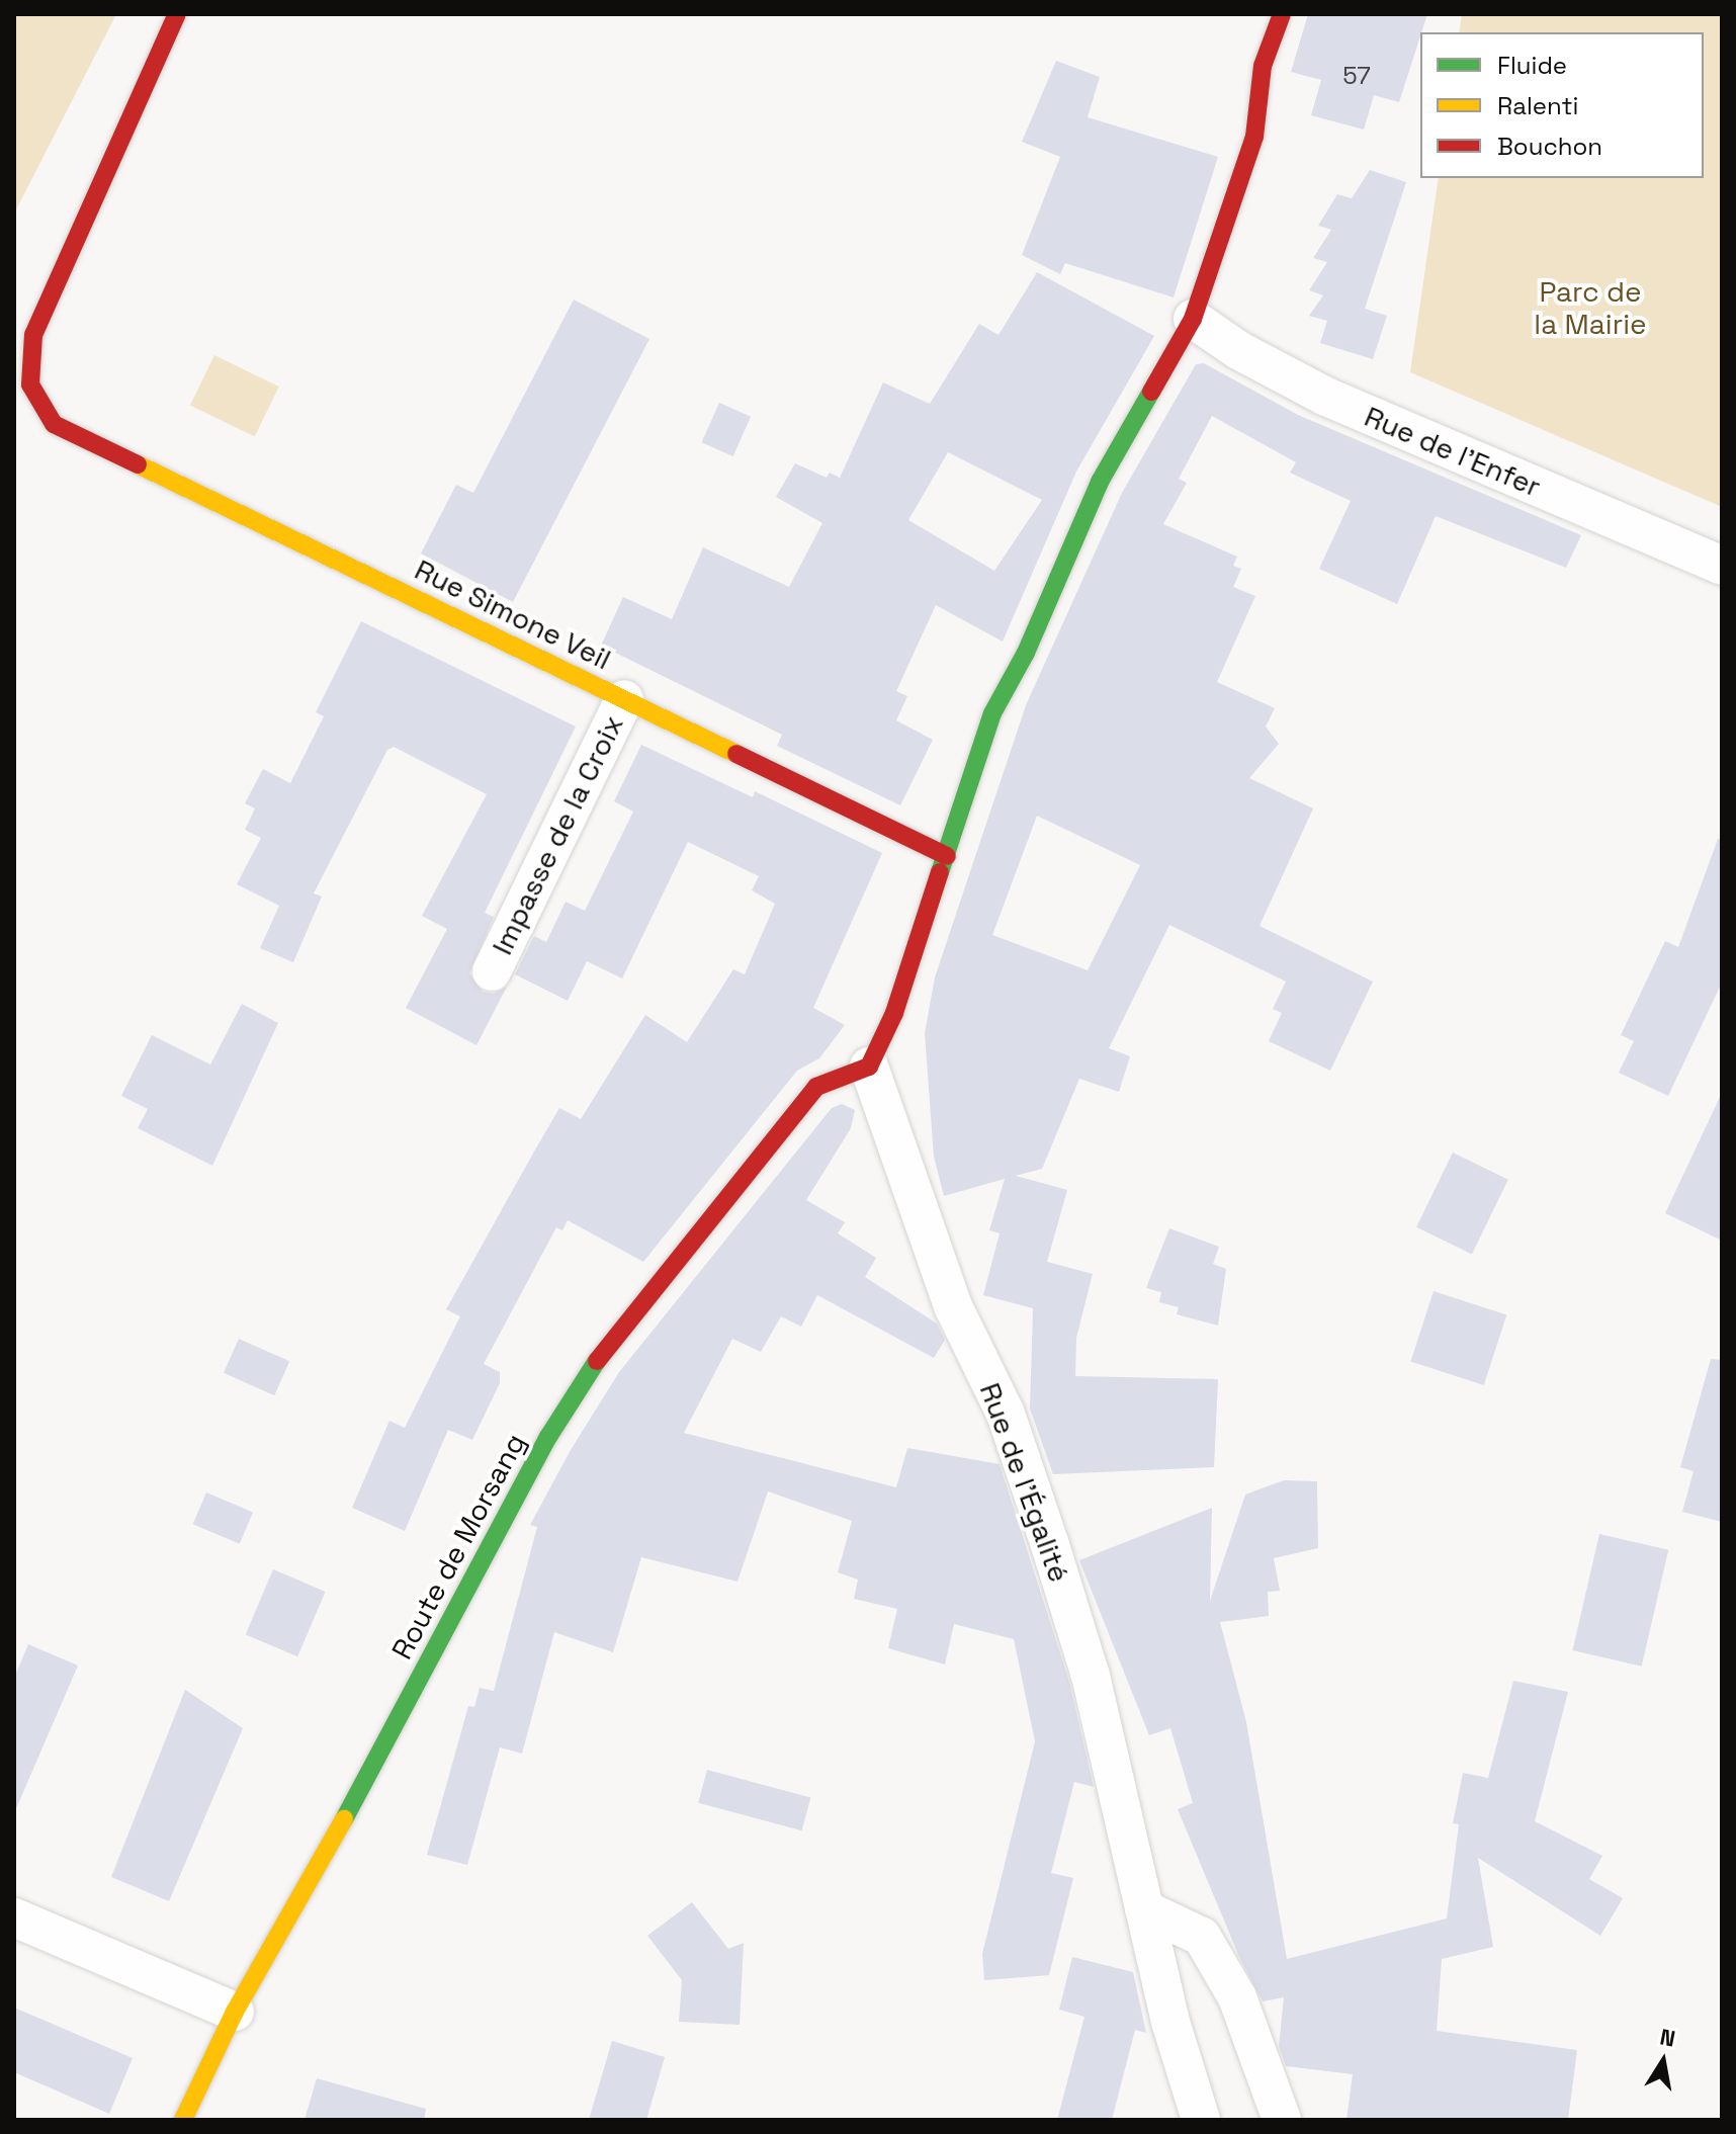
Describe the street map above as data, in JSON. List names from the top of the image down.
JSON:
{
  "streets": {
    "street": [
      "Rue de l'Enfer",
      "Rue Simone Veil",
      "Impasse de la Croix",
      "Rue de l'Égalité",
      "Route de Morsang"
    ]
  },
  "crossings": [
    ["Rue Simone Veil", "Impasse de la Croix"],
    ["Rue de l'Égalité", "Route de Morsang"]
  ],
  "parks": ["Parc de la Mairie"],
  "house_numbers": ["57"],
  "legend": ["Fluide", "Ralenti", "Bouchon"],
  "north": "top"
}
